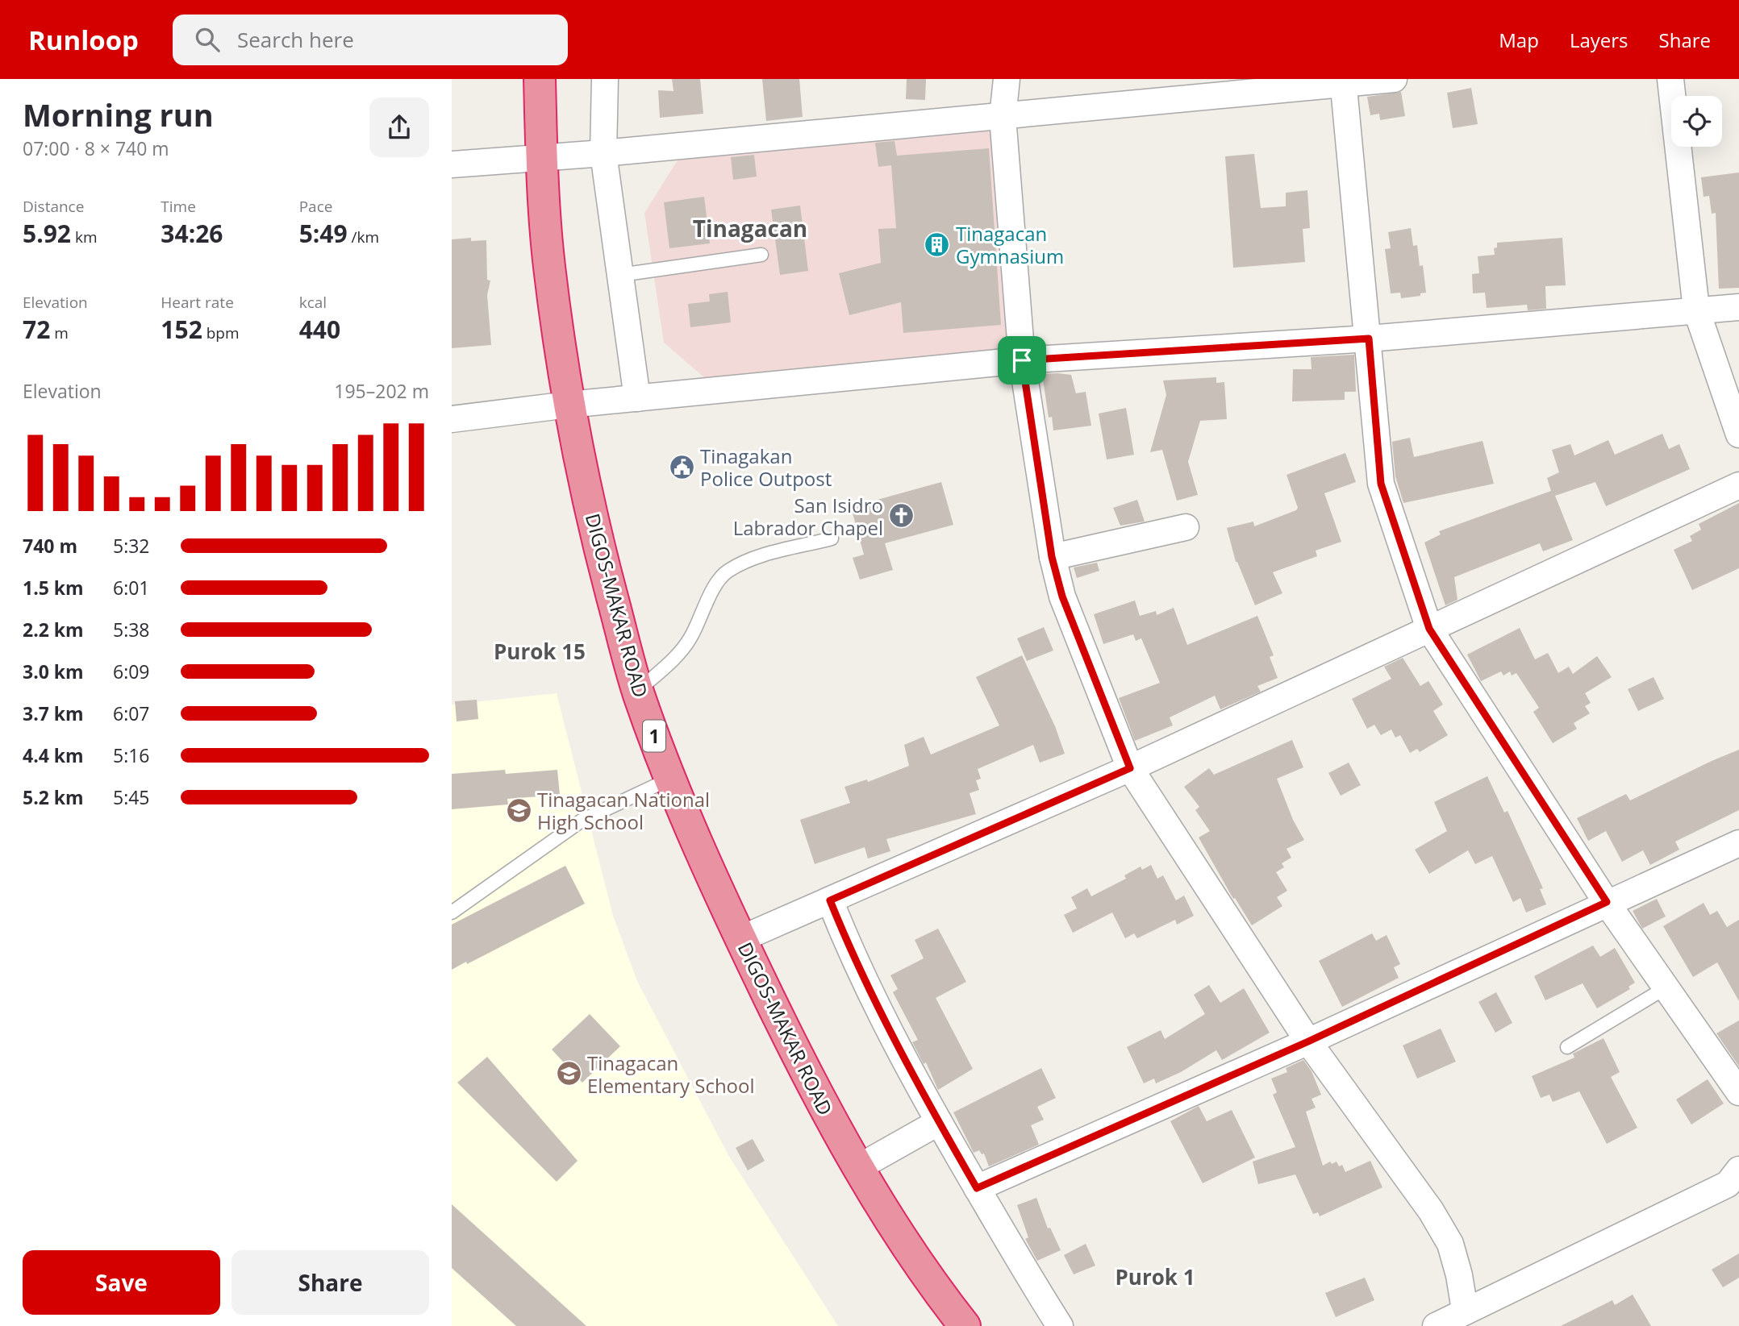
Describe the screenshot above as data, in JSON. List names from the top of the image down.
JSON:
{
  "streets": {
    "highway": ["DIGOS-MAKAR ROAD", "1"]
  },
  "districts": ["Tinagacan", "Purok 15", "Purok 1"],
  "places": {
    "building": ["Tinagacan Gymnasium"],
    "public building": ["Tinagakan Police Outpost"],
    "church": ["San Isidro Labrador Chapel"],
    "school or university": ["Tinagacan National High School", "Tinagacan Elementary School"]
  },
  "page": {
    "header": "Runloop",
    "search": "Search here",
    "nav": ["Map", "Layers", "Share"],
    "heading": ["Morning run", "07:00 · 8 × 740 m"],
    "stats": [
      ["Distance", "5.92 km"],
      ["Time", "34:26"],
      ["Pace", "5:49 /km"],
      ["Elevation", "72 m"],
      ["Heart rate", "152 bpm"],
      ["kcal", "440"]
    ],
    "chart": ["Elevation", "195–202 m"],
    "list": [
      {
        "name": "740 m",
        "note": "5:32"
      },
      {
        "name": "1.5 km",
        "note": "6:01"
      },
      {
        "name": "2.2 km",
        "note": "5:38"
      },
      {
        "name": "3.0 km",
        "note": "6:09"
      },
      {
        "name": "3.7 km",
        "note": "6:07"
      },
      {
        "name": "4.4 km",
        "note": "5:16"
      },
      {
        "name": "5.2 km",
        "note": "5:45"
      }
    ],
    "buttons": ["Save", "Share"]
  }
}
